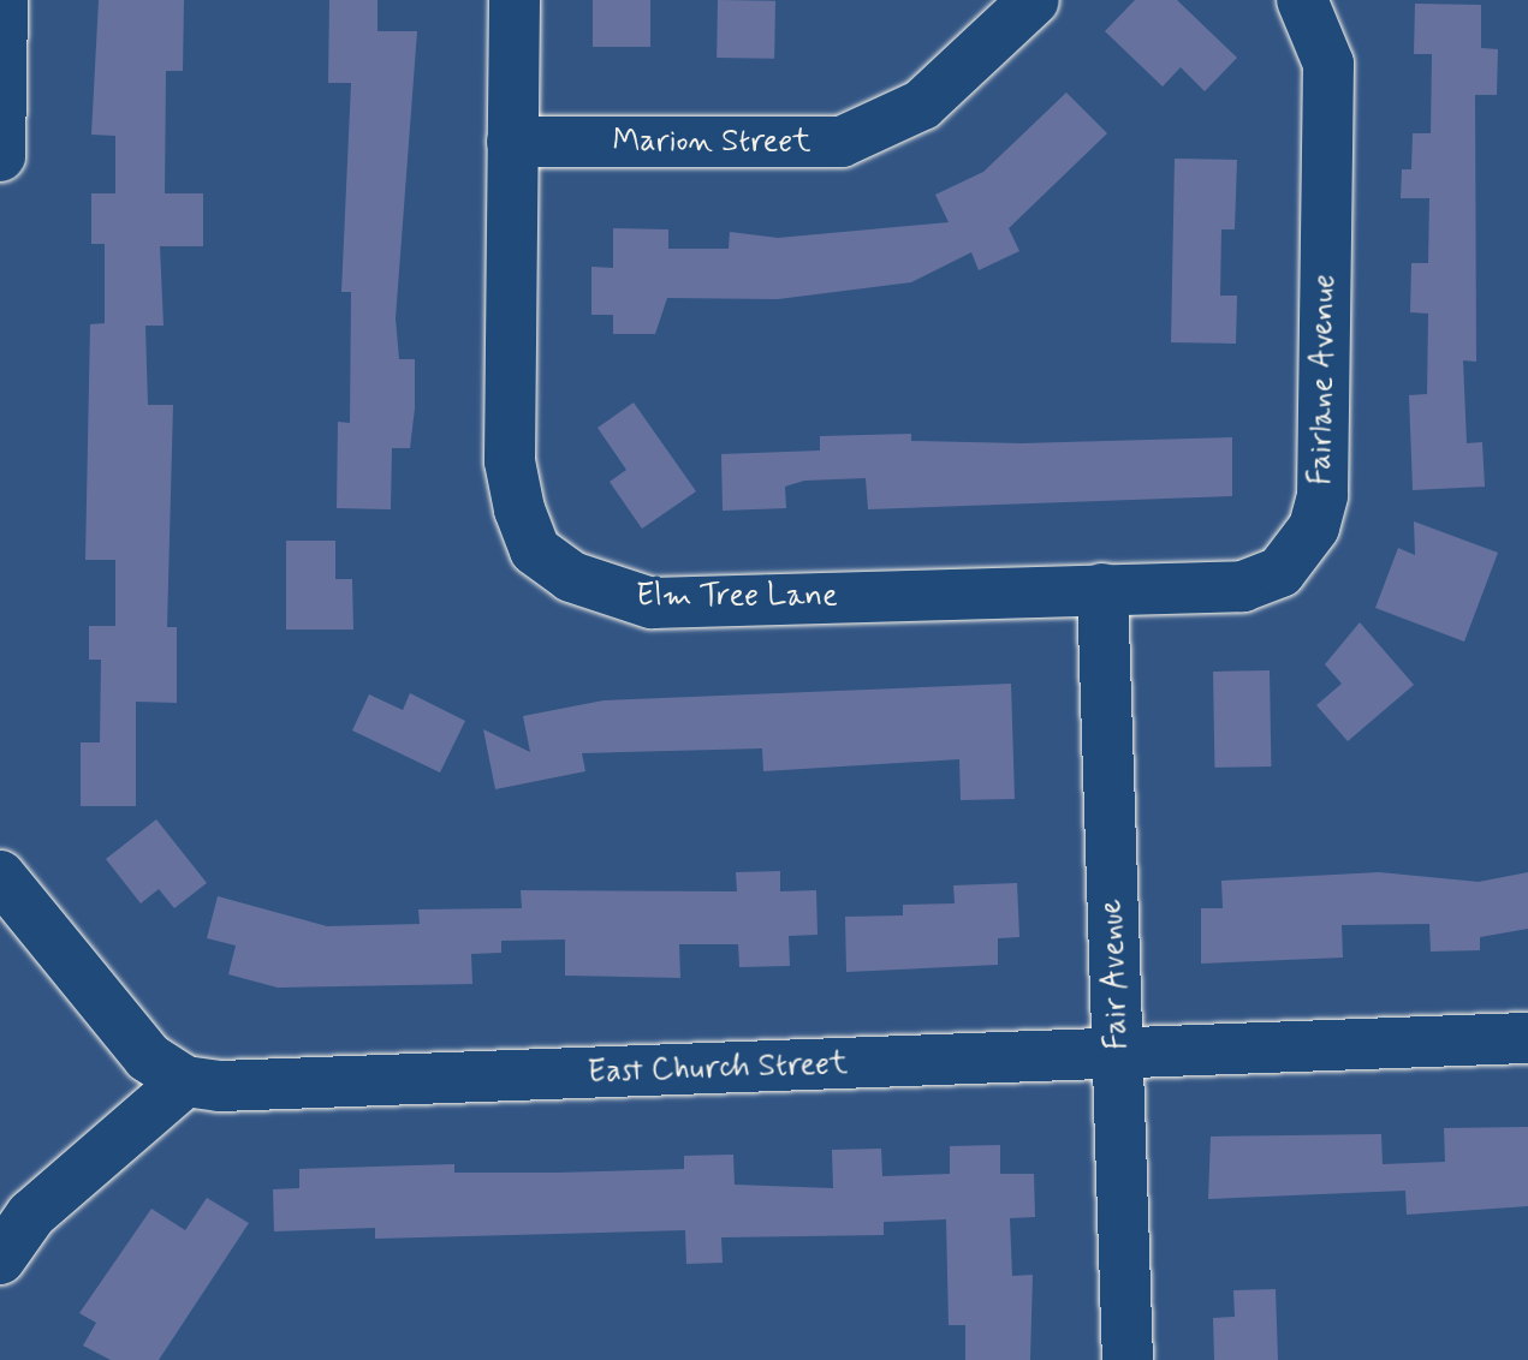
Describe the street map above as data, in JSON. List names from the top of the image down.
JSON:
{
  "streets": {
    "street": [
      "Marion Street",
      "Fairlane Avenue",
      "Elm Tree Lane",
      "Fair Avenue",
      "East Church Street"
    ]
  },
  "crossings": [
    ["Marion Street", "Elm Tree Lane"],
    ["Fairlane Avenue", "Elm Tree Lane"],
    ["Fairlane Avenue", "Fair Avenue"],
    ["Elm Tree Lane", "Fair Avenue"],
    ["Fair Avenue", "East Church Street"]
  ]
}
